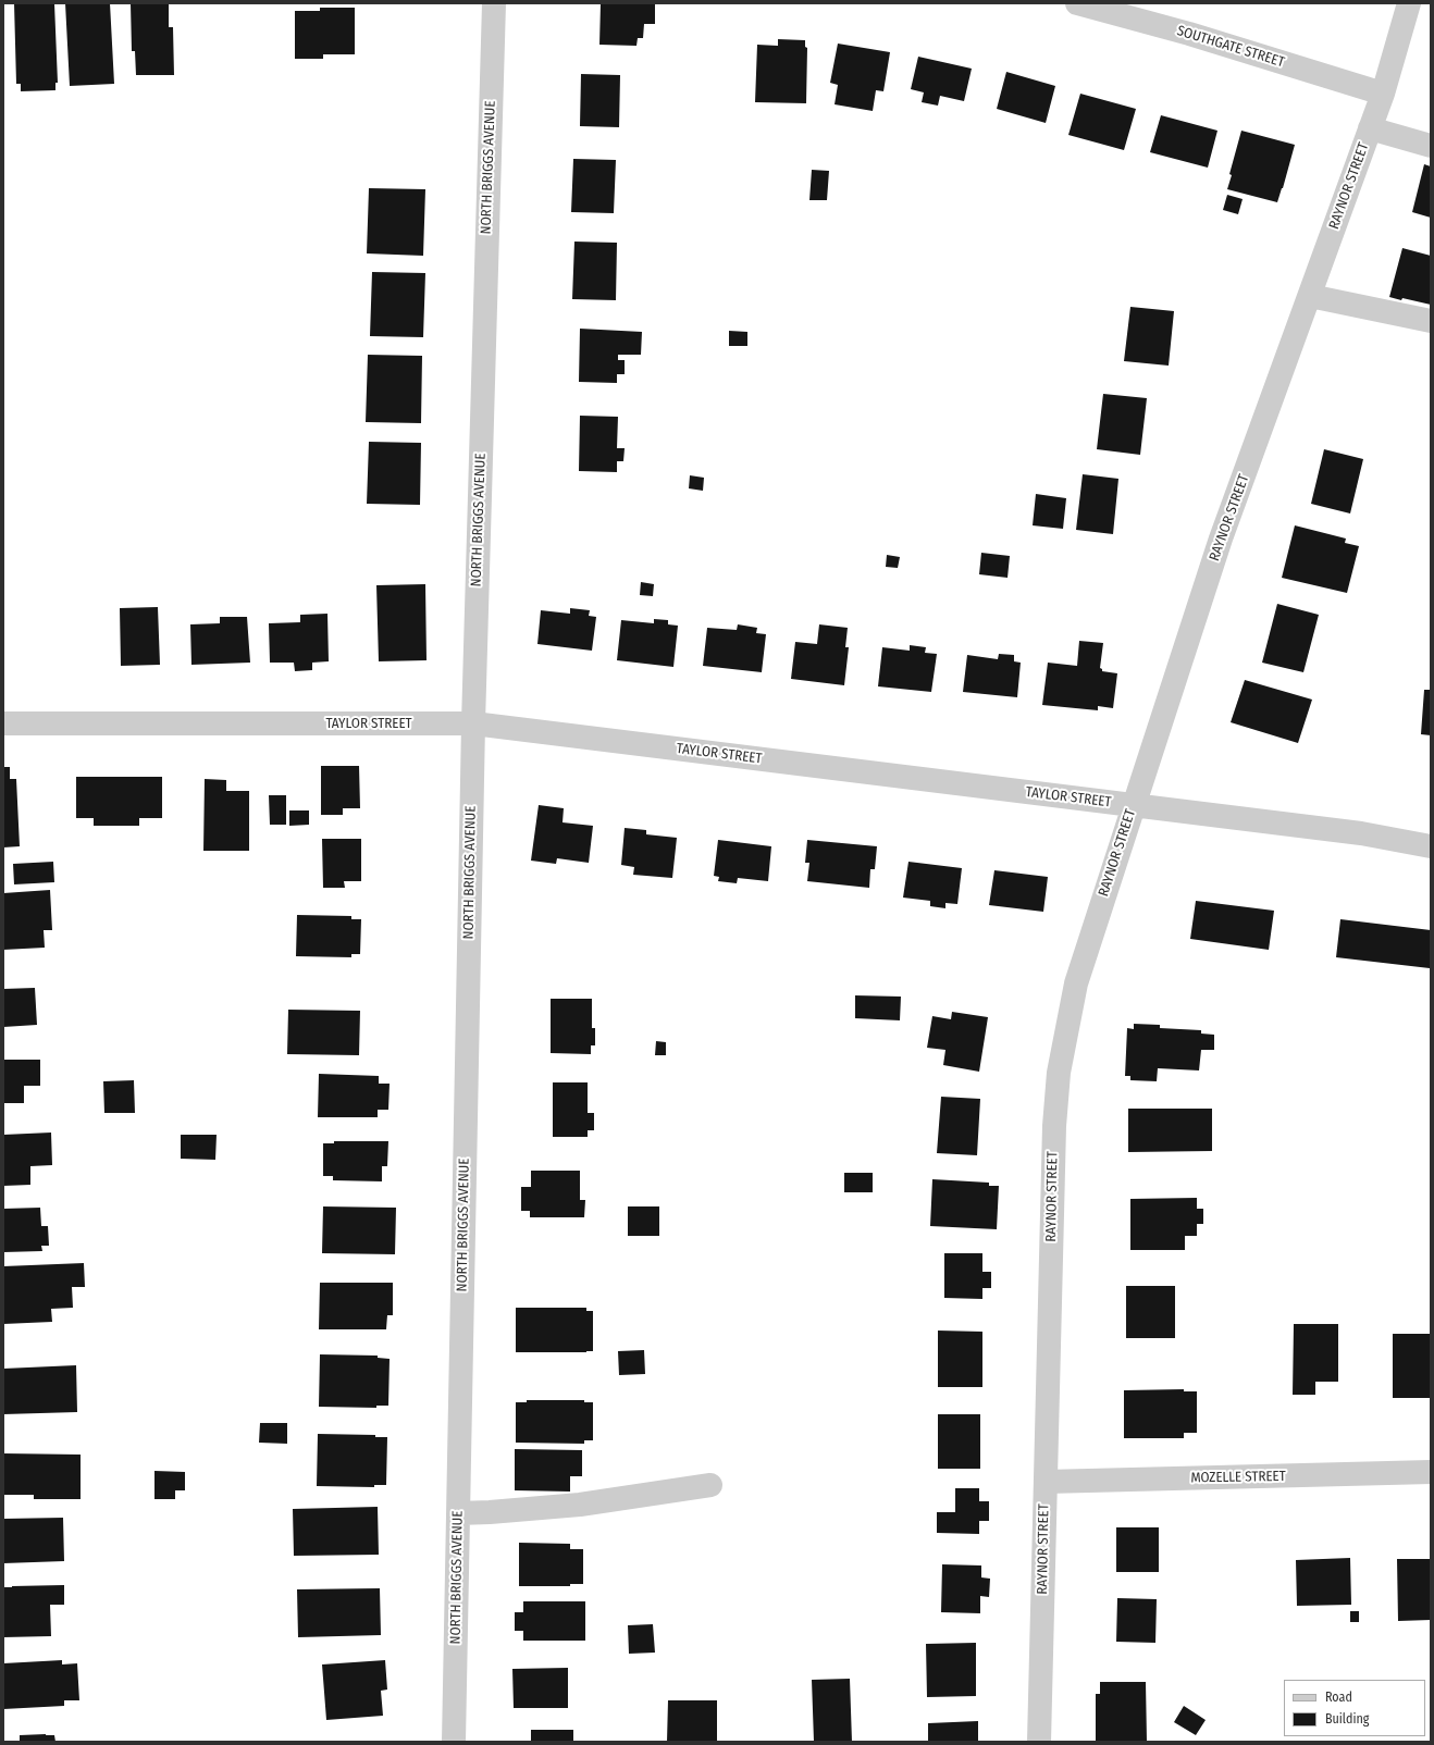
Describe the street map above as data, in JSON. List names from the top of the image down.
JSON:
{
  "streets": {
    "street": [
      "SOUTHGATE STREET",
      "NORTH BRIGGS AVENUE",
      "RAYNOR STREET",
      "TAYLOR STREET",
      "MOZELLE STREET"
    ]
  },
  "crossings": [
    ["SOUTHGATE STREET", "RAYNOR STREET"],
    ["NORTH BRIGGS AVENUE", "TAYLOR STREET"],
    ["RAYNOR STREET", "TAYLOR STREET"],
    ["RAYNOR STREET", "MOZELLE STREET"]
  ],
  "legend": ["Road", "Building"]
}
